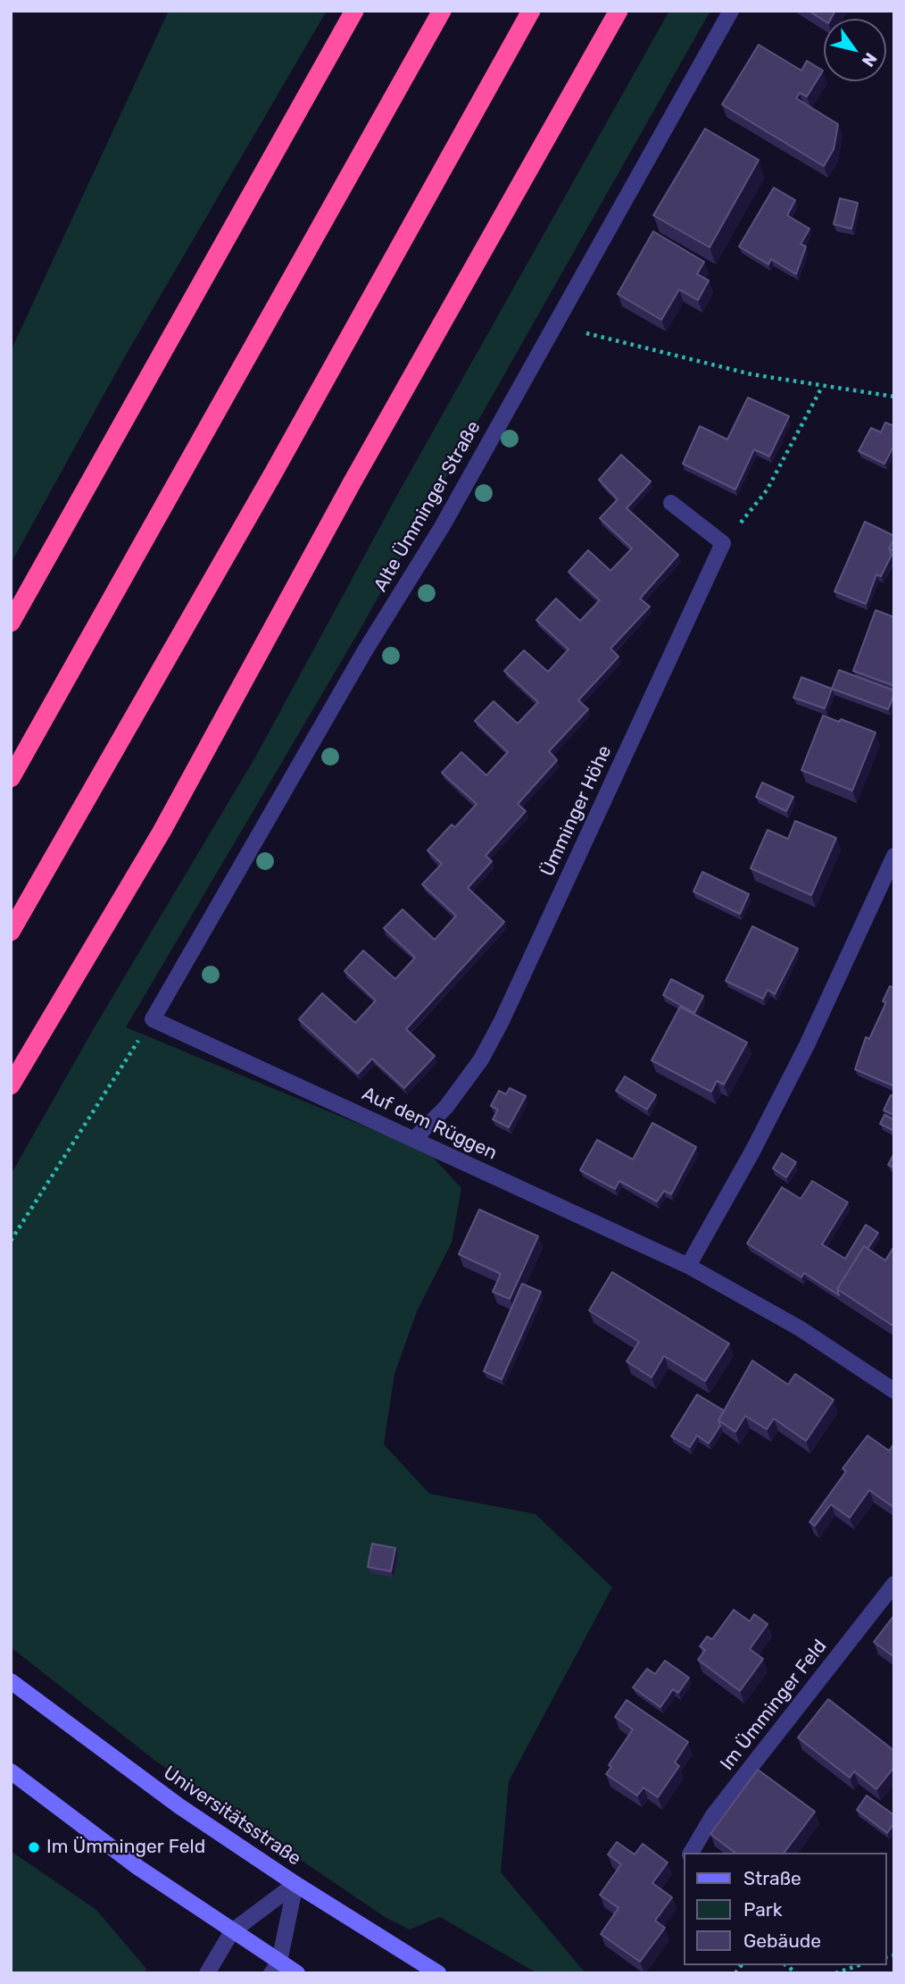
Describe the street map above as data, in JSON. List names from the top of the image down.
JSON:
{
  "streets": {
    "main road": ["Universitätsstraße"],
    "street": [
      "Alte Ümminger Straße",
      "Ümminger Höhe",
      "Auf dem Rüggen",
      "Im Ümminger Feld"
    ]
  },
  "crossings": [
    ["Alte Ümminger Straße", "Auf dem Rüggen"],
    ["Ümminger Höhe", "Auf dem Rüggen"]
  ],
  "places": ["Im Ümminger Feld"],
  "legend": ["Straße", "Park", "Gebäude"],
  "north": "bottom right"
}
